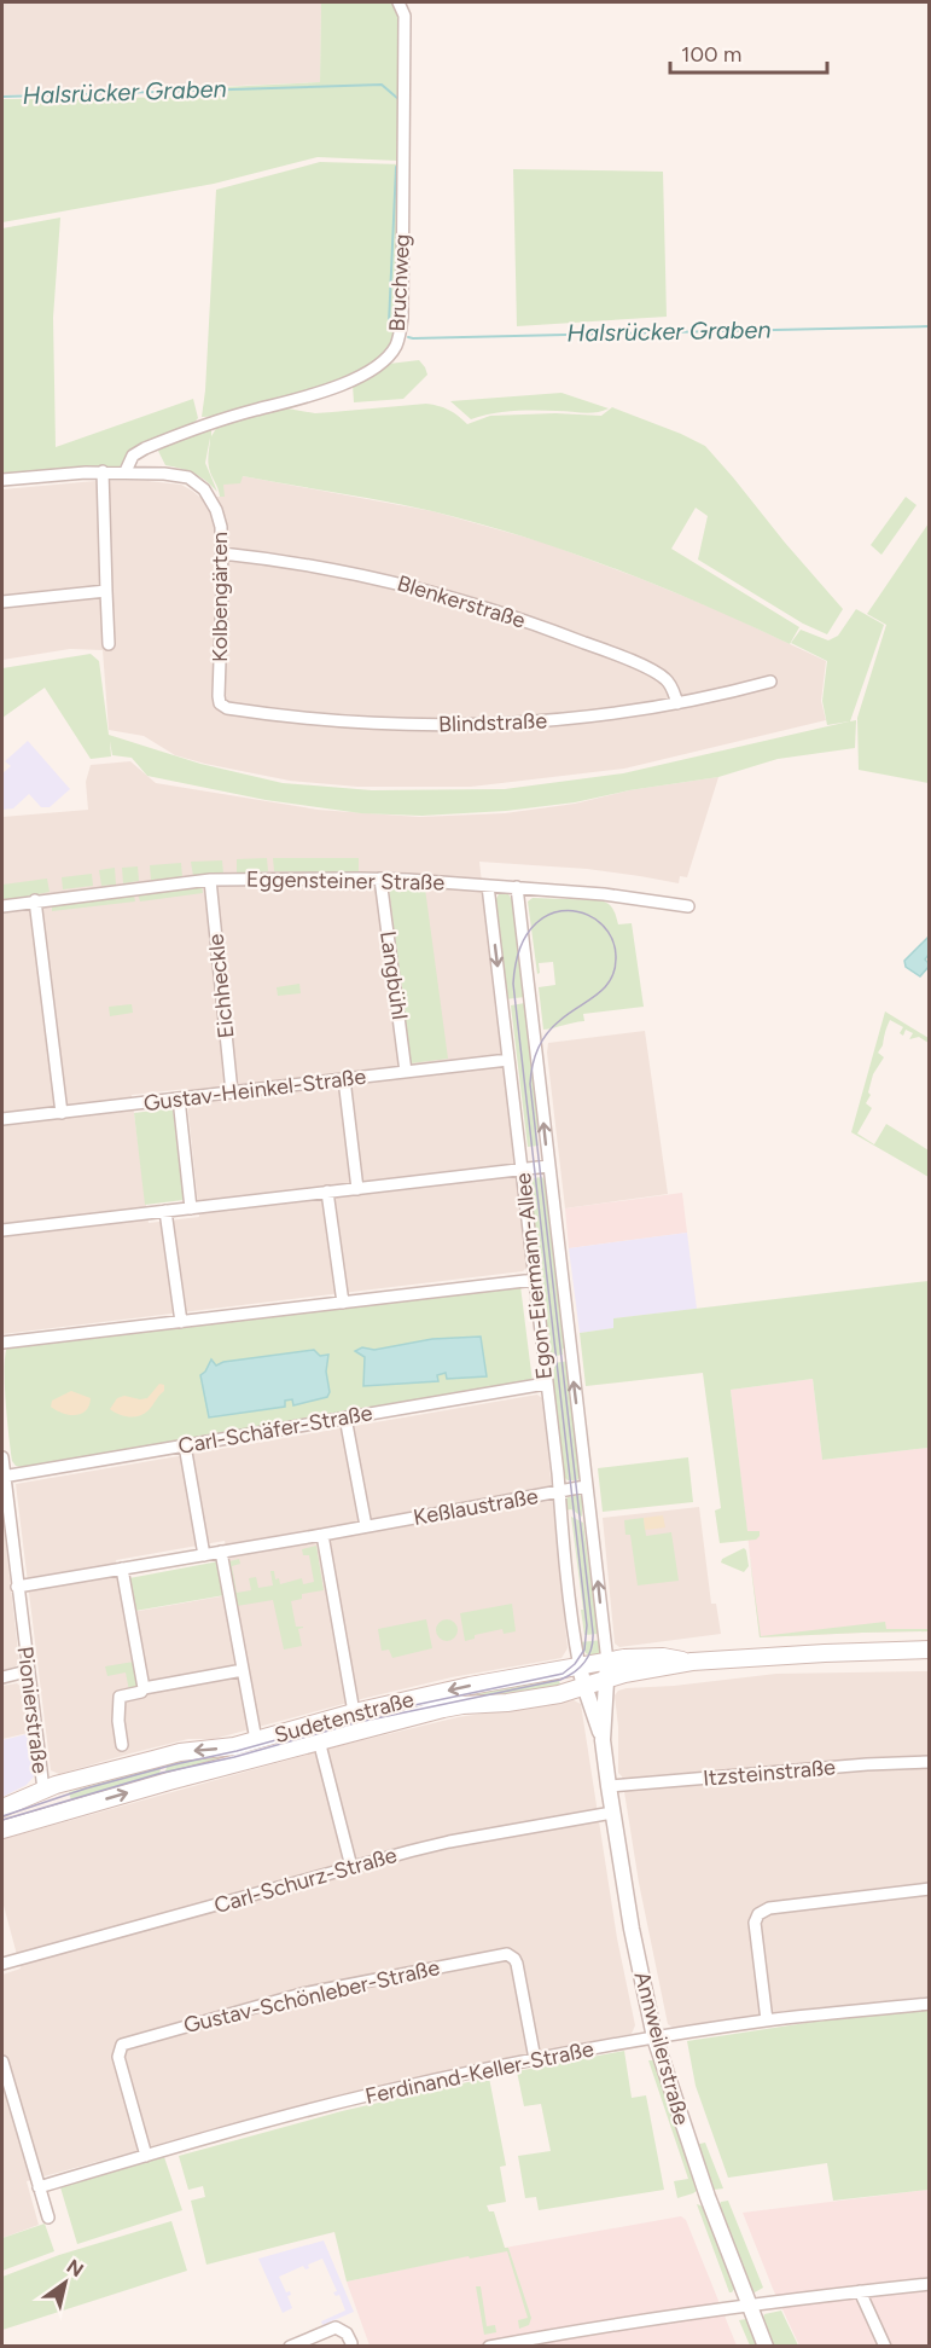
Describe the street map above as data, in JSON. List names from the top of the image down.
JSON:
{
  "streets": {
    "main road": ["Sudetenstraße"],
    "street": [
      "Bruchweg",
      "Kolbengärten",
      "Blenkerstraße",
      "Blindstraße",
      "Eggensteiner Straße",
      "Langbühl",
      "Eichheckle",
      "Gustav-Heinkel-Straße",
      "Egon-Eiermann-Allee",
      "Carl-Schäfer-Straße",
      "Keßlaustraße",
      "Pionierstraße",
      "Itzsteinstraße",
      "Carl-Schurz-Straße",
      "Gustav-Schönleber-Straße",
      "Annweilerstraße",
      "Ferdinand-Keller-Straße"
    ]
  },
  "crossings": [
    ["Bruchweg", "Kolbengärten"],
    ["Kolbengärten", "Blenkerstraße"],
    ["Kolbengärten", "Blindstraße"],
    ["Blenkerstraße", "Blindstraße"],
    ["Eggensteiner Straße", "Langbühl"],
    ["Eggensteiner Straße", "Eichheckle"],
    ["Eggensteiner Straße", "Egon-Eiermann-Allee"],
    ["Langbühl", "Gustav-Heinkel-Straße"],
    ["Eichheckle", "Gustav-Heinkel-Straße"],
    ["Gustav-Heinkel-Straße", "Egon-Eiermann-Allee"],
    ["Egon-Eiermann-Allee", "Carl-Schäfer-Straße"],
    ["Egon-Eiermann-Allee", "Keßlaustraße"],
    ["Egon-Eiermann-Allee", "Sudetenstraße"],
    ["Egon-Eiermann-Allee", "Annweilerstraße"],
    ["Carl-Schäfer-Straße", "Pionierstraße"],
    ["Keßlaustraße", "Pionierstraße"],
    ["Pionierstraße", "Sudetenstraße"],
    ["Sudetenstraße", "Carl-Schurz-Straße"],
    ["Sudetenstraße", "Annweilerstraße"],
    ["Itzsteinstraße", "Annweilerstraße"],
    ["Carl-Schurz-Straße", "Annweilerstraße"],
    ["Gustav-Schönleber-Straße", "Ferdinand-Keller-Straße"],
    ["Annweilerstraße", "Ferdinand-Keller-Straße"]
  ],
  "water": ["Halsrücker Graben"],
  "scale_bar": "100 m",
  "north": "top right"
}
